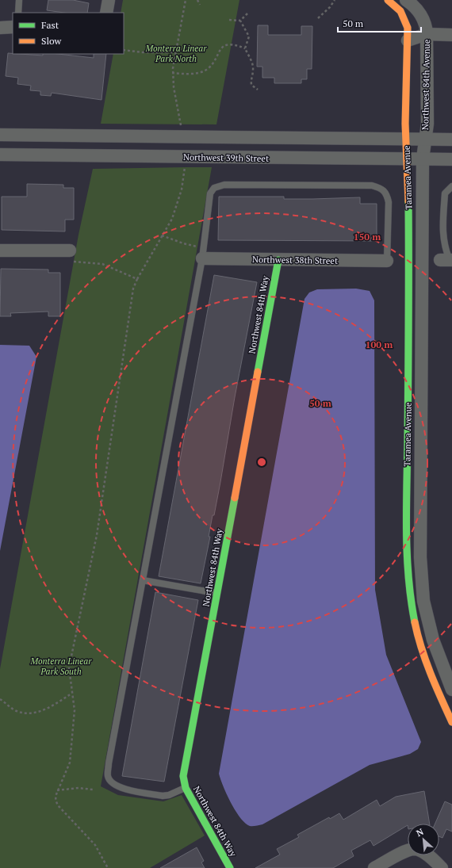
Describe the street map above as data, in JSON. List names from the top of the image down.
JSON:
{
  "streets": {
    "street": [
      "Northwest 84th Avenue",
      "Northwest 39th Street",
      "Taramea Avenue",
      "Northwest 38th Street",
      "Northwest 84th Way"
    ]
  },
  "crossings": [
    ["Northwest 84th Avenue", "Taramea Avenue"],
    ["Northwest 39th Street", "Taramea Avenue"],
    ["Northwest 38th Street", "Northwest 84th Way"]
  ],
  "parks": ["Monterra Linear Park North", "Monterra Linear Park South"],
  "legend": ["Fast", "Slow"],
  "scale_bar": "50 m",
  "north": "top left",
  "rings": ["150 m", "100 m", "50 m"]
}
